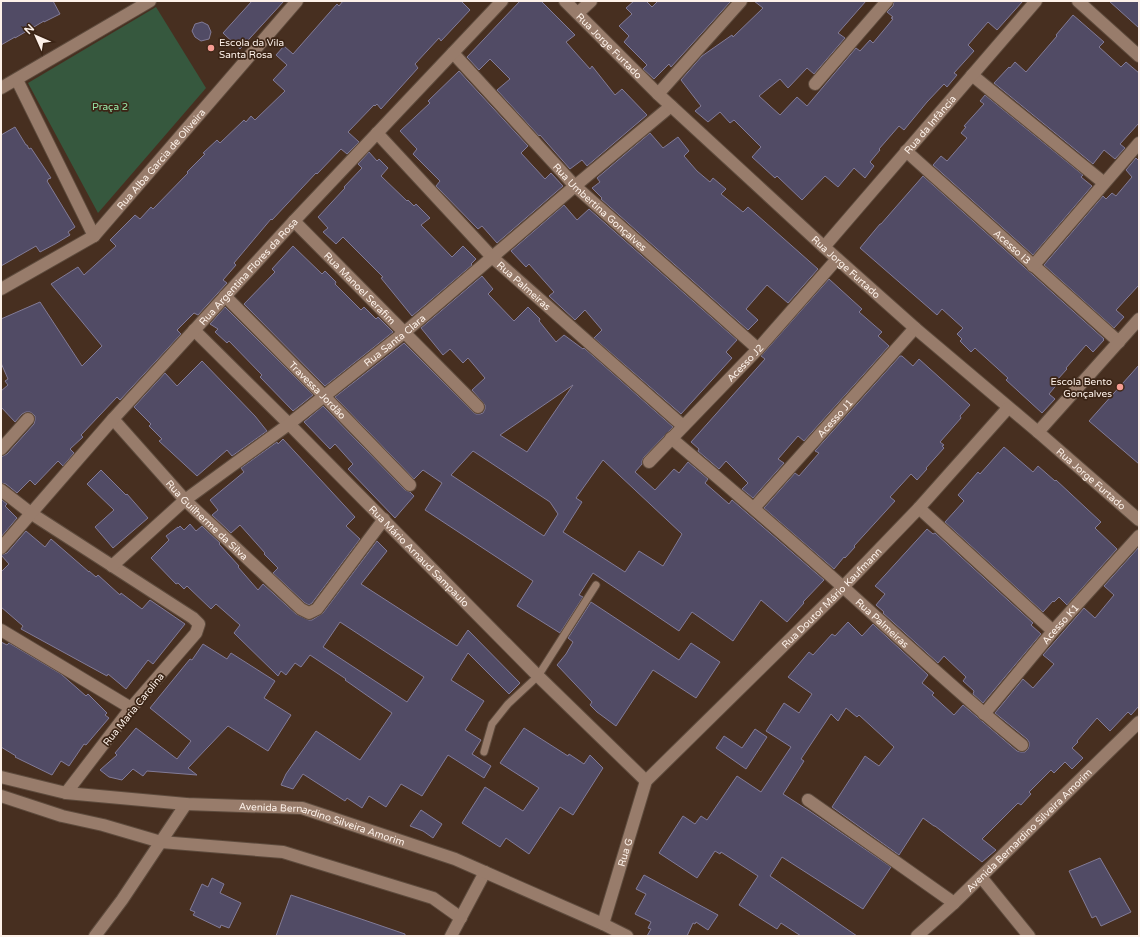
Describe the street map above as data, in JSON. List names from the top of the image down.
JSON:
{
  "streets": {
    "street": [
      "Rua Jorge Furtado",
      "Rua da Infância",
      "Rua Alba Garcia de Oliveira",
      "Rua Umbertina Gonçalves",
      "Acesso I3",
      "Rua Argentina Flores da Rosa",
      "Rua Palmeiras",
      "Rua Manoel Serafim",
      "Rua Santa Clara",
      "Acesso J2",
      "Travessa Jordão",
      "Acesso J1",
      "Rua Guilherme da Silva",
      "Rua Mário Arnaud Sampaulo",
      "Rua Doutor Mário Kaufmann",
      "Acesso K1",
      "Rua Maria Carolina",
      "Avenida Bernardino Silveira Amorim",
      "Rua G"
    ]
  },
  "crossings": [
    ["Rua Jorge Furtado", "Rua da Infância"],
    ["Rua Jorge Furtado", "Rua Santa Clara"],
    ["Rua Jorge Furtado", "Acesso J2"],
    ["Rua Jorge Furtado", "Acesso J1"],
    ["Rua Jorge Furtado", "Rua Doutor Mário Kaufmann"],
    ["Rua da Infância", "Acesso I3"],
    ["Rua Umbertina Gonçalves", "Rua Argentina Flores da Rosa"],
    ["Rua Umbertina Gonçalves", "Rua Santa Clara"],
    ["Rua Umbertina Gonçalves", "Acesso J2"],
    ["Rua Argentina Flores da Rosa", "Rua Palmeiras"],
    ["Rua Argentina Flores da Rosa", "Rua Manoel Serafim"],
    ["Rua Argentina Flores da Rosa", "Travessa Jordão"],
    ["Rua Argentina Flores da Rosa", "Rua Guilherme da Silva"],
    ["Rua Argentina Flores da Rosa", "Rua Mário Arnaud Sampaulo"],
    ["Rua Palmeiras", "Rua Santa Clara"],
    ["Rua Palmeiras", "Acesso J2"],
    ["Rua Palmeiras", "Acesso J1"],
    ["Rua Palmeiras", "Rua Doutor Mário Kaufmann"],
    ["Rua Palmeiras", "Acesso K1"],
    ["Rua Manoel Serafim", "Rua Santa Clara"],
    ["Rua Santa Clara", "Travessa Jordão"],
    ["Rua Santa Clara", "Rua Guilherme da Silva"],
    ["Rua Santa Clara", "Rua Mário Arnaud Sampaulo"],
    ["Rua Santa Clara", "Rua Maria Carolina"],
    ["Rua Guilherme da Silva", "Rua Mário Arnaud Sampaulo"],
    ["Rua Mário Arnaud Sampaulo", "Rua Doutor Mário Kaufmann"],
    ["Rua Mário Arnaud Sampaulo", "Rua G"],
    ["Rua Doutor Mário Kaufmann", "Rua G"],
    ["Rua Maria Carolina", "Avenida Bernardino Silveira Amorim"],
    ["Avenida Bernardino Silveira Amorim", "Rua G"]
  ],
  "parks": ["Praça 2"],
  "places": ["Escola da Vila Santa Rosa", "Escola Bento Gonçalves"],
  "north": "top left"
}
